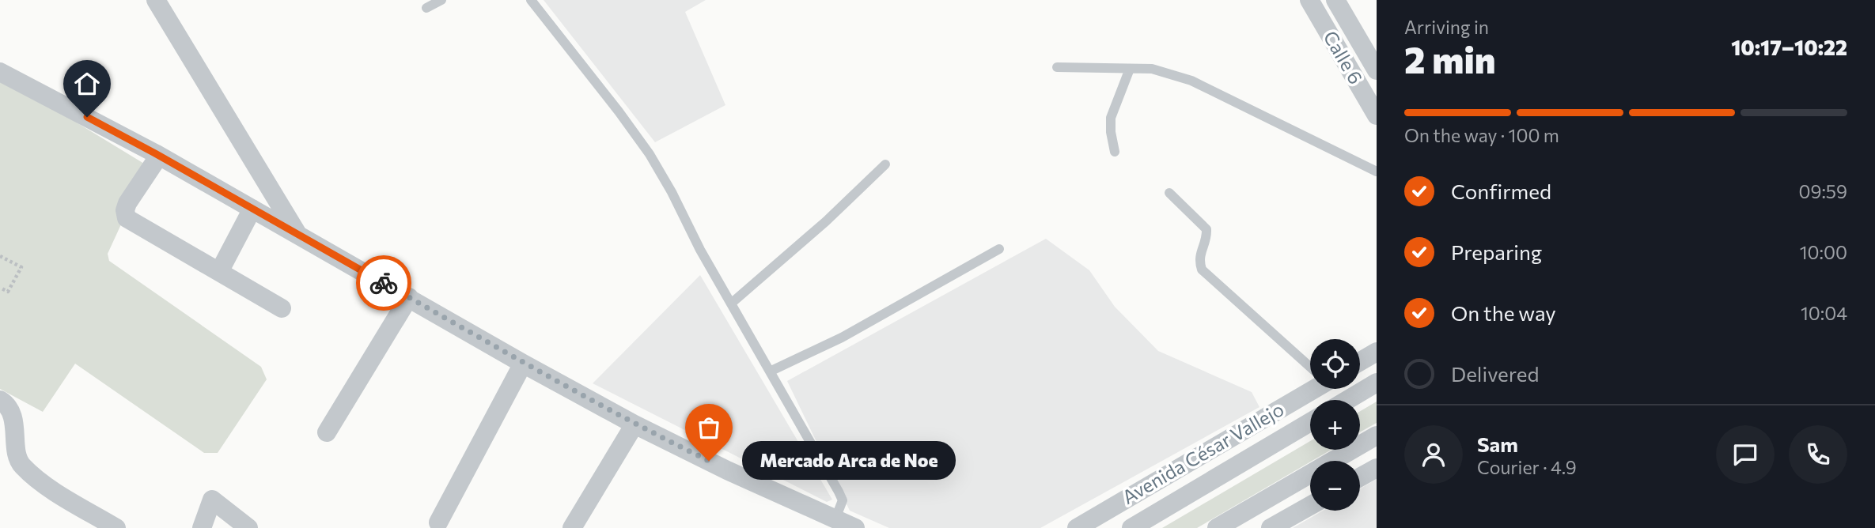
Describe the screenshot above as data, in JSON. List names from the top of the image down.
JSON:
{
  "streets": {
    "street": ["Calle 6", "Avenida César Vallejo"]
  },
  "places": ["Mercado Arca de Noe"],
  "page": {
    "heading": ["2 min", "Arriving in", "10:17–10:22"],
    "panel": ["Sam", "Courier · 4.9"],
    "bar": "On the way · 100 m",
    "list": [
      ["Confirmed", "09:59"],
      ["Preparing", "10:00"],
      ["On the way", "10:04"],
      "Delivered"
    ],
    "map_buttons": ["+", "−"],
    "bubble": "Mercado Arca de Noe"
  }
}
